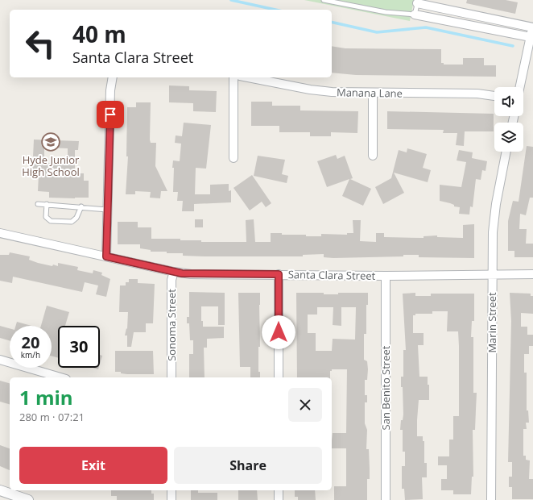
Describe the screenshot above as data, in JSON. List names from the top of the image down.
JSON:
{
  "streets": {
    "street": [
      "Manana Lane",
      "Santa Clara Street",
      "Marin Street",
      "Sonoma Street",
      "San Benito Street"
    ]
  },
  "crossings": [
    ["Santa Clara Street", "Marin Street"],
    ["Santa Clara Street", "Sonoma Street"],
    ["Santa Clara Street", "San Benito Street"]
  ],
  "places": {
    "school or university": ["Hyde Junior High School"]
  },
  "page": {
    "turn": ["40 m", "Santa Clara Street"],
    "speed": "20 km/h",
    "limit": "30",
    "heading": ["1 min", "280 m · 07:21"],
    "buttons": ["Exit", "Share"]
  }
}
